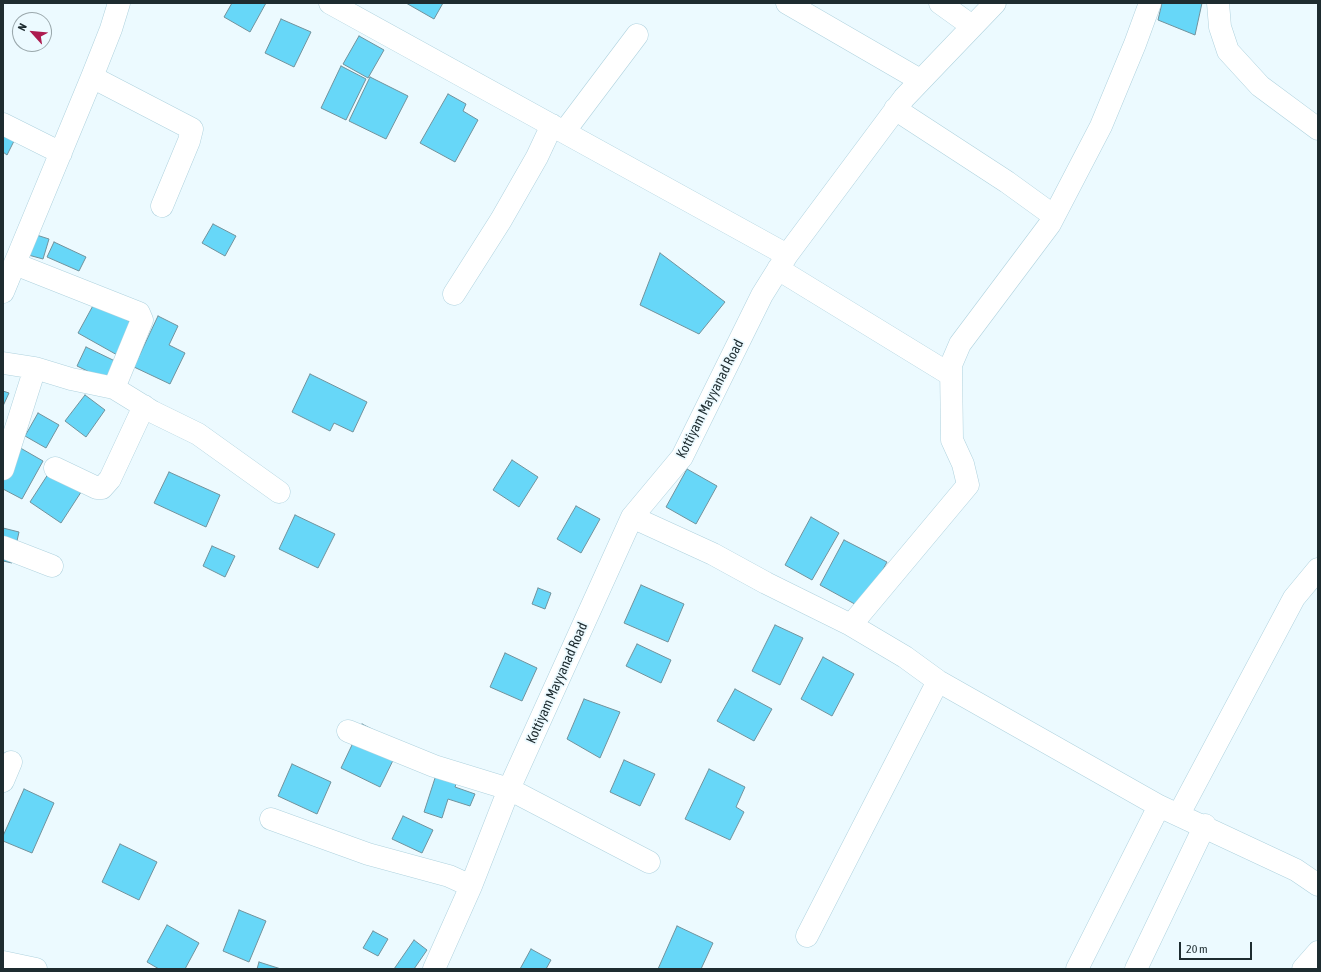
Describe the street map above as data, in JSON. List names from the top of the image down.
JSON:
{
  "streets": {
    "street": ["Kottiyam Mayyanad Road"]
  },
  "scale_bar": "20 m",
  "north": "top left"
}
